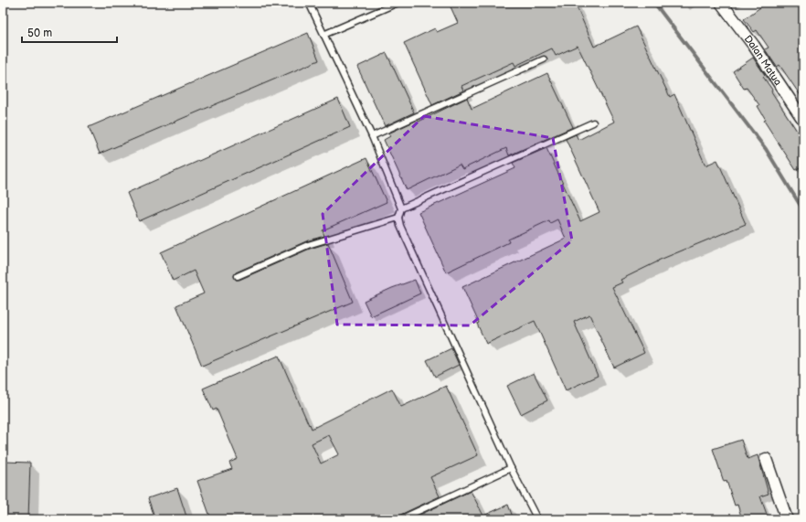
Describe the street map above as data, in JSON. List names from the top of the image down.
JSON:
{
  "streets": {
    "street": ["Dalan Matua"]
  },
  "scale_bar": "50 m"
}
